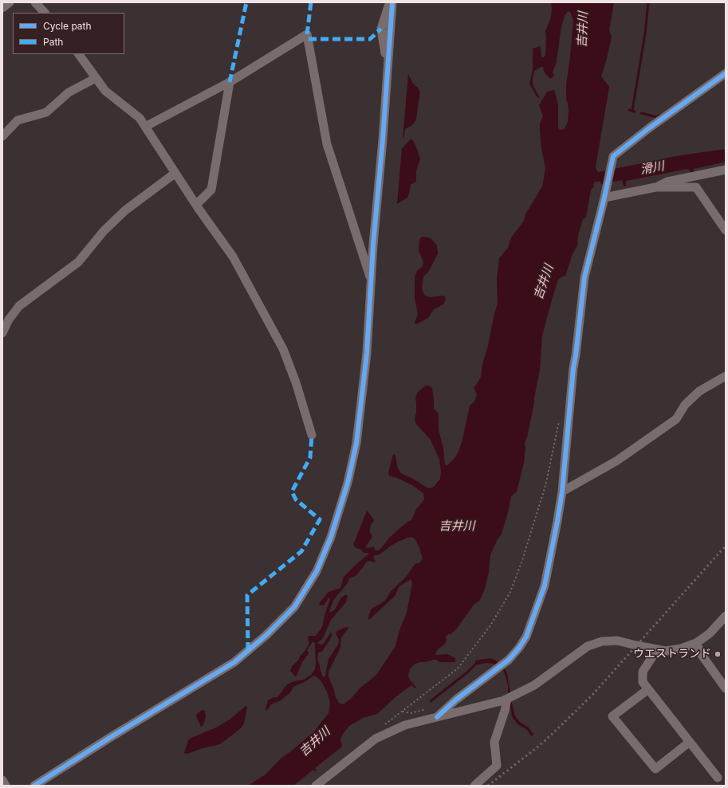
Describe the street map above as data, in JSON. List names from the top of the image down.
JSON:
{
  "water": ["吉井川", "滑川"],
  "places": ["ウエストランド"],
  "legend": ["Cycle path", "Path"]
}
